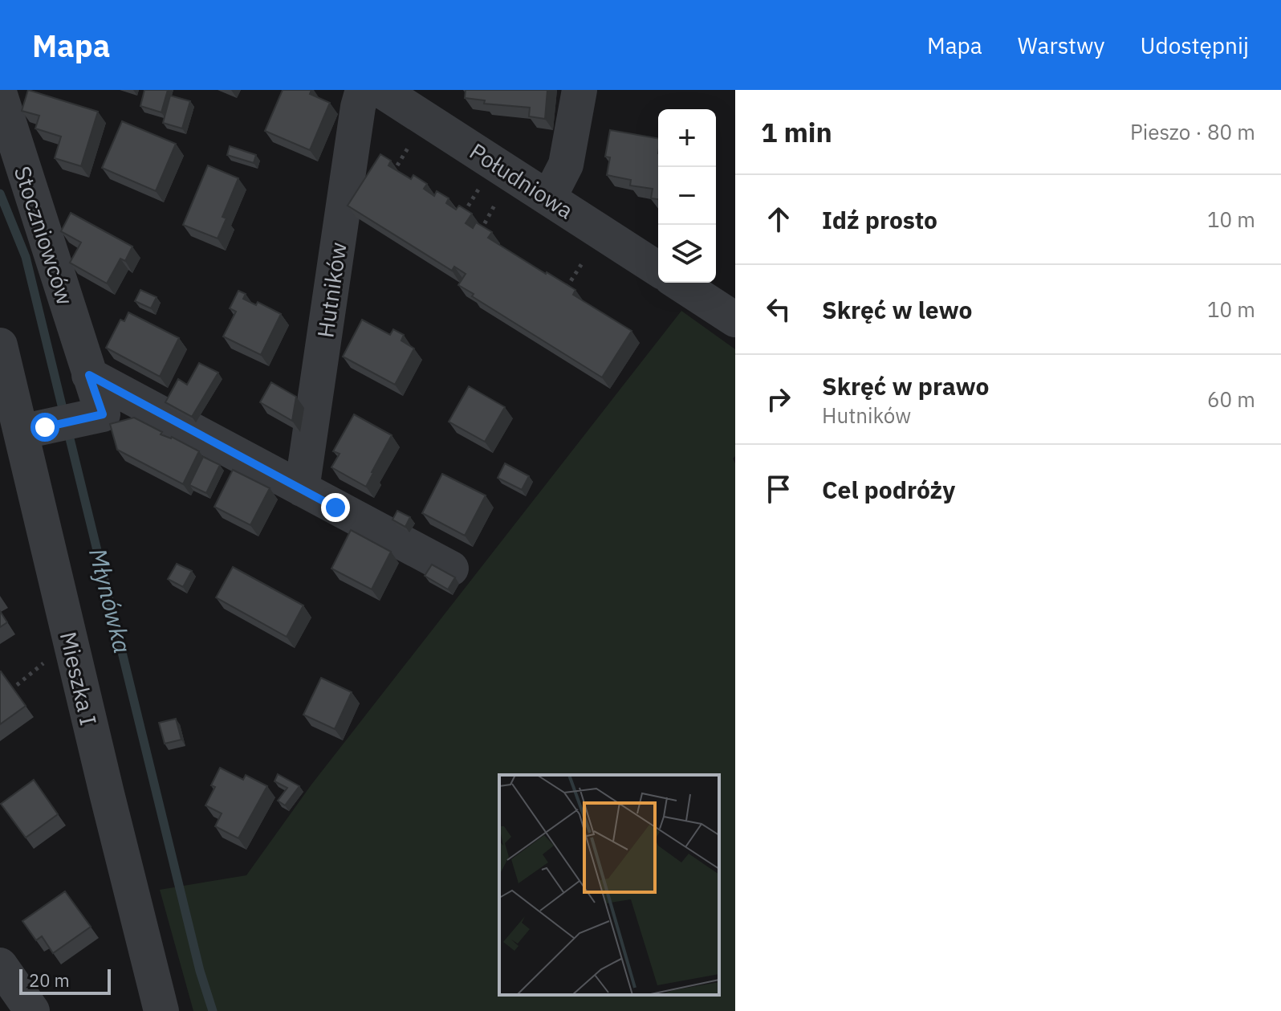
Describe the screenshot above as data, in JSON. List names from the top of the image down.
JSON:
{
  "streets": {
    "street": [
      "Południowa",
      "Stoczniowców",
      "Hutników",
      "Mieszka I"
    ]
  },
  "crossings": [
    ["Stoczniowców", "Mieszka I"]
  ],
  "water": ["Młynówka"],
  "scale_bar": "20 m",
  "page": {
    "header": "Mapa",
    "nav": ["Mapa", "Warstwy", "Udostępnij"],
    "heading": ["1 min", "Pieszo · 80 m"],
    "map_buttons": ["+", "−"],
    "list": [
      ["Idź prosto", "10 m"],
      ["Skręć w lewo", "10 m"],
      ["Skręć w prawo", "Hutników", "60 m"],
      "Cel podróży"
    ],
    "scale": "20 m"
  }
}
